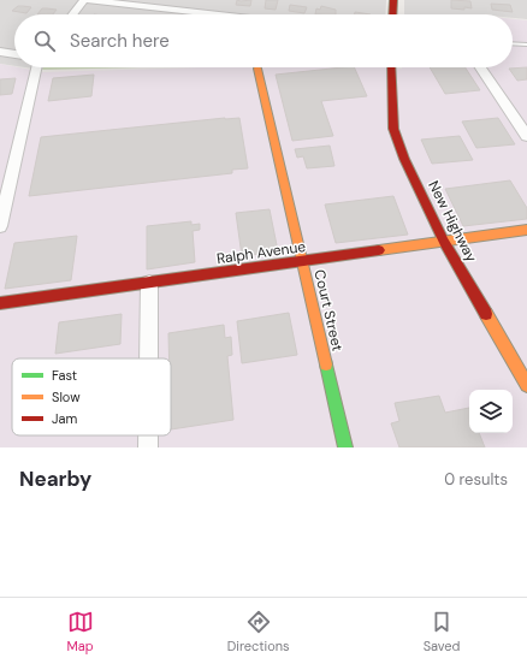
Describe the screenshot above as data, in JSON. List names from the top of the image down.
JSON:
{
  "streets": {
    "street": ["New Highway", "Ralph Avenue", "Court Street"]
  },
  "crossings": [
    ["New Highway", "Ralph Avenue"],
    ["Ralph Avenue", "Court Street"]
  ],
  "legend": ["Fast", "Slow", "Jam"],
  "page": {
    "search": "Search here",
    "heading": ["Nearby", "0 results"],
    "nav": ["Map", "Directions", "Saved"]
  }
}
